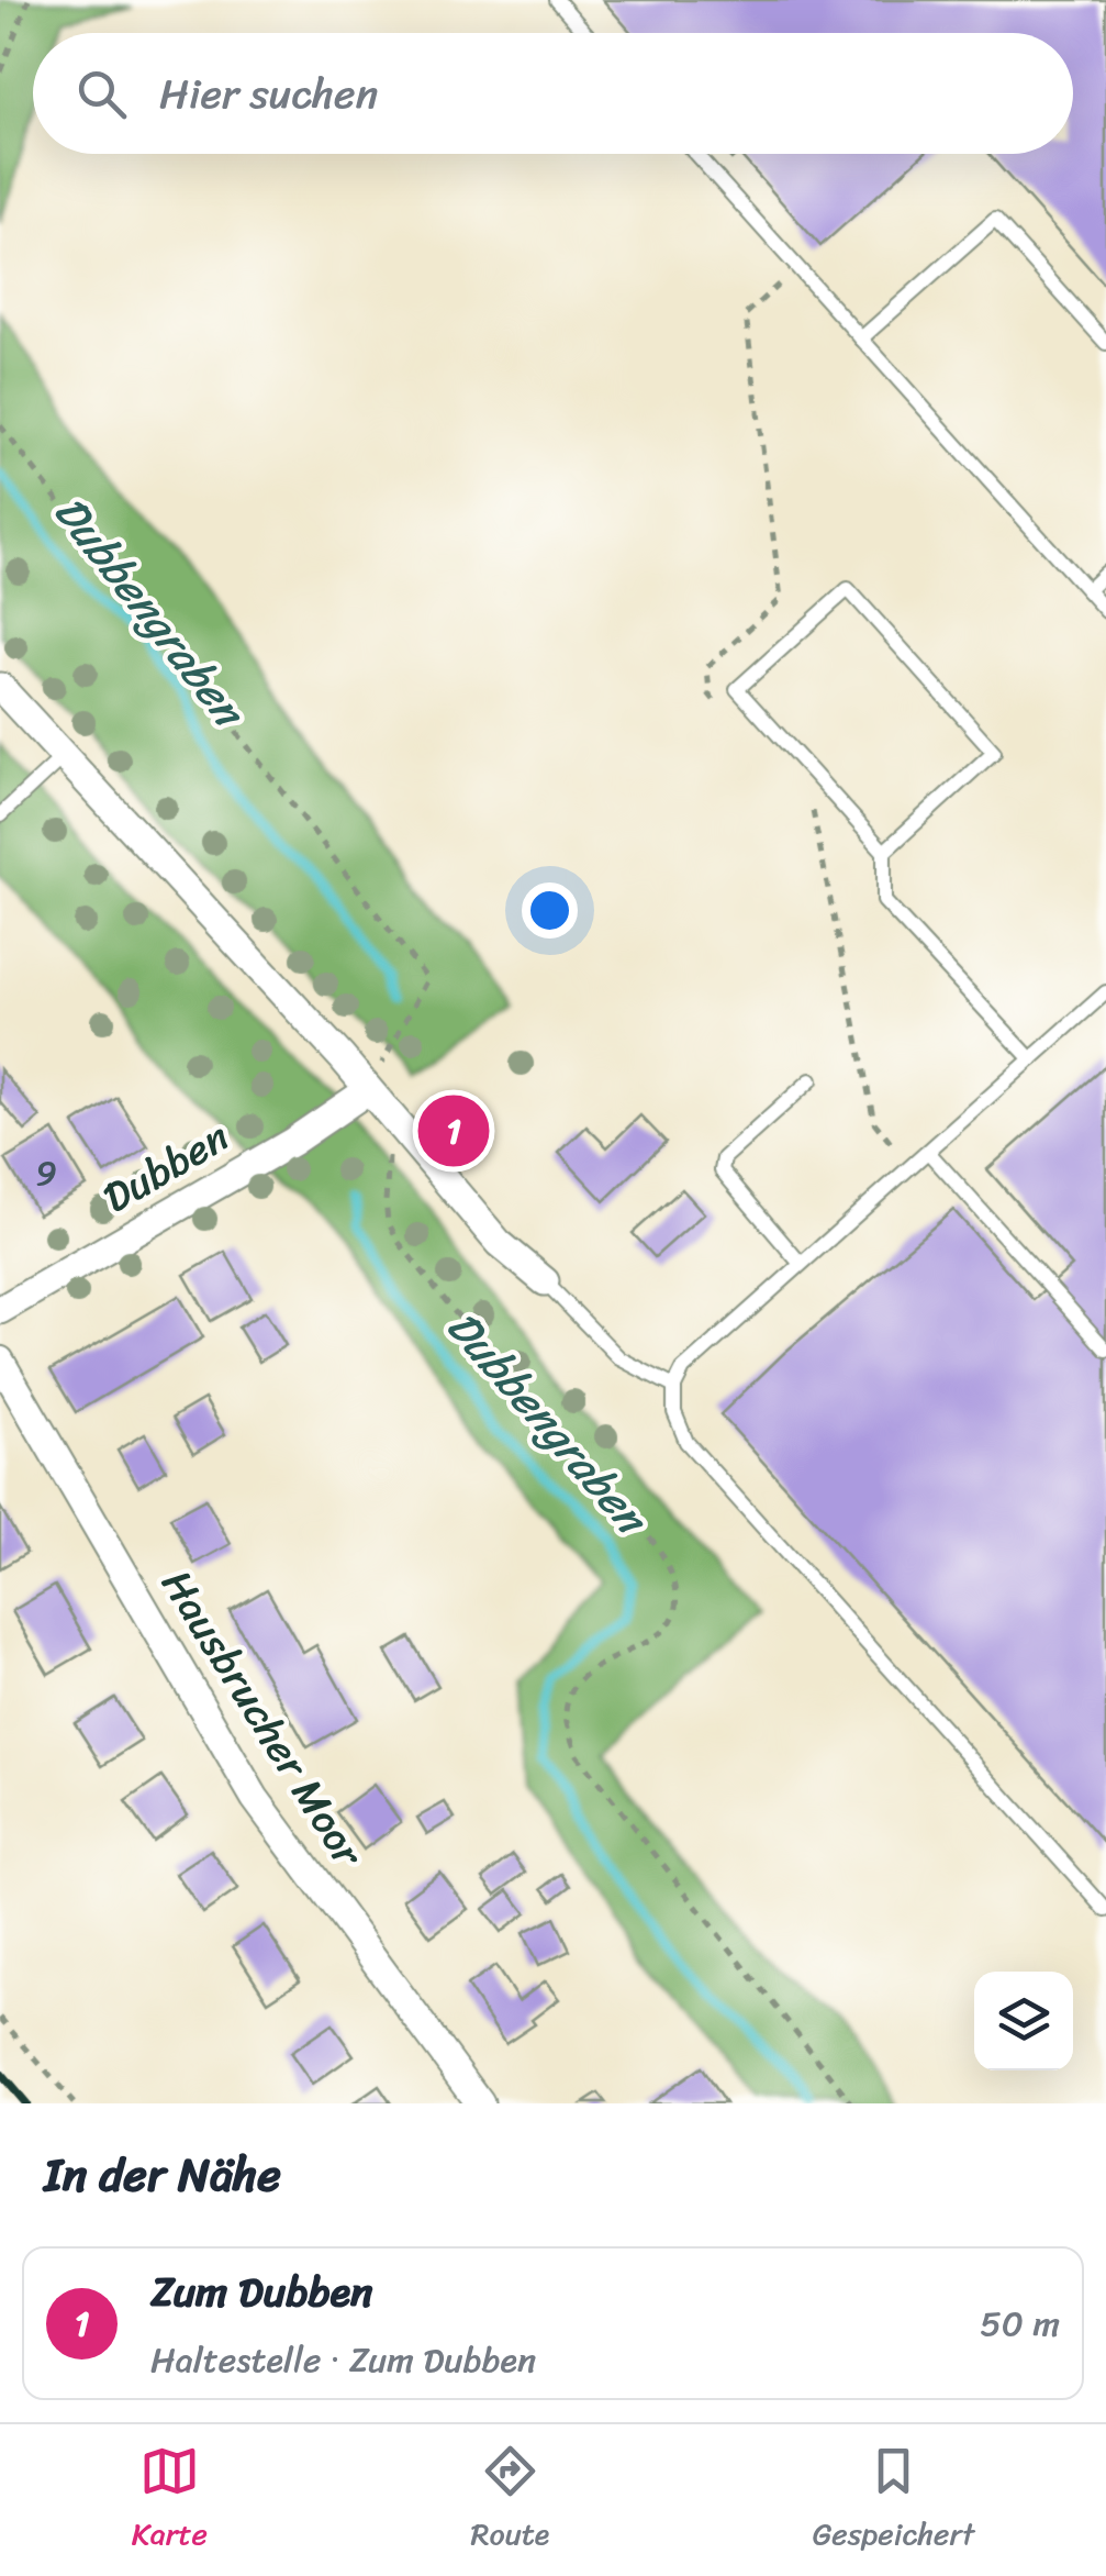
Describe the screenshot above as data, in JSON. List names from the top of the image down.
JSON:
{
  "streets": {
    "street": ["Dubben", "Hausbrucher Moor"]
  },
  "water": ["Dubbengraben"],
  "house_numbers": ["9"],
  "page": {
    "search": "Hier suchen",
    "pins": "1",
    "heading": "In der Nähe",
    "list": [
      {
        "mark": "1",
        "name": "Zum Dubben",
        "note": "Haltestelle · Zum Dubben",
        "value": "50 m"
      }
    ],
    "nav": ["Karte", "Route", "Gespeichert"]
  }
}
